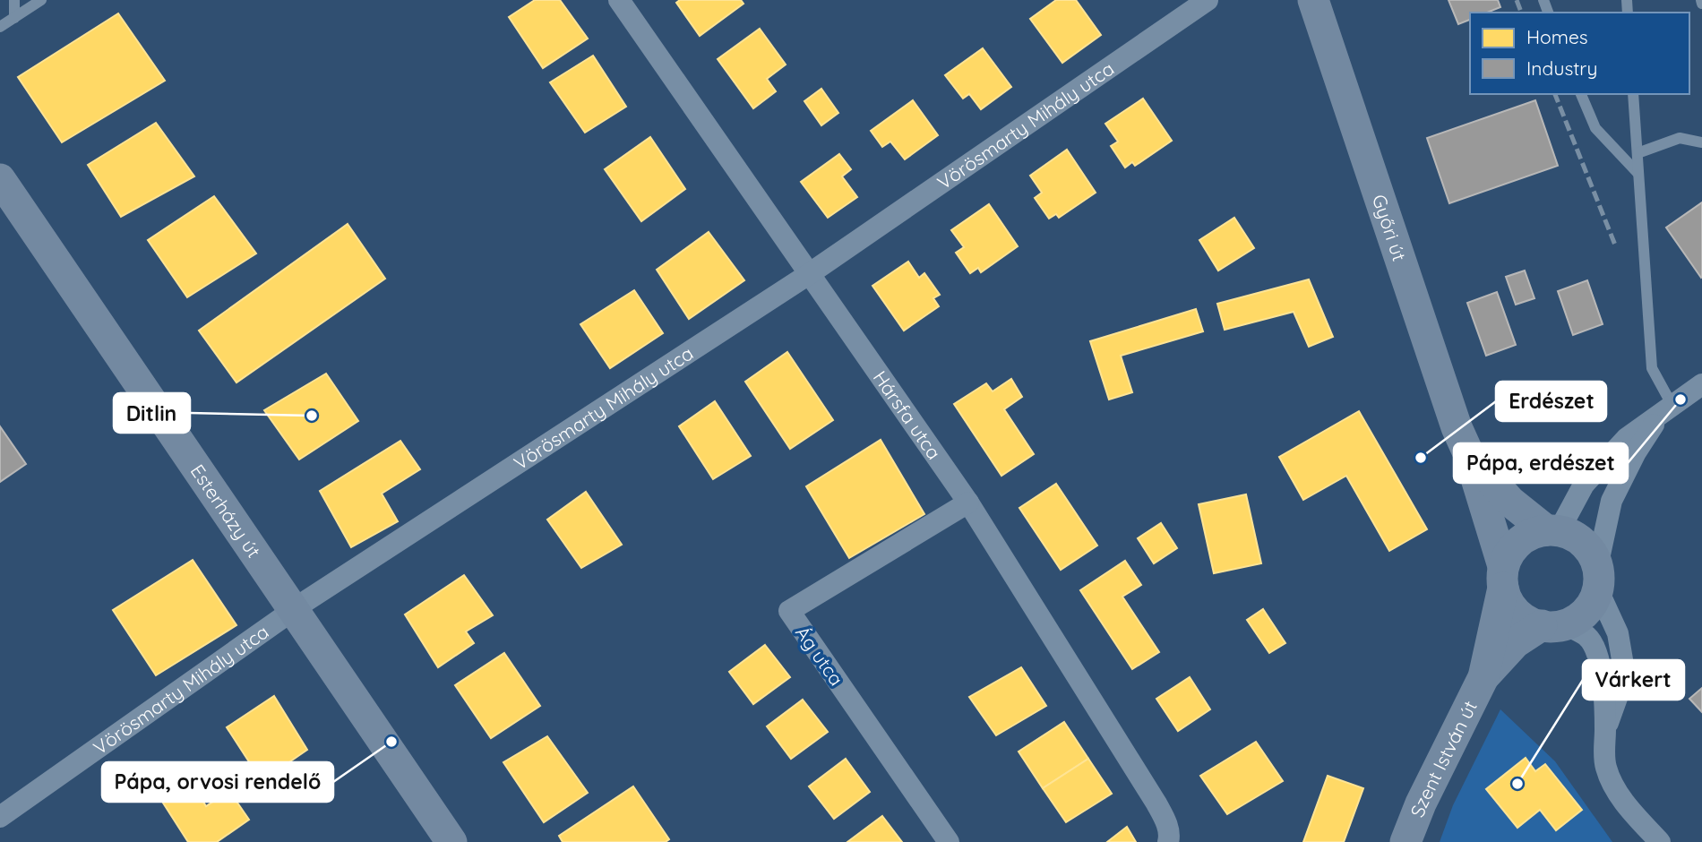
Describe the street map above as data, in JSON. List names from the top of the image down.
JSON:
{
  "streets": {
    "street": [
      "Vörösmarty Mihály utca",
      "Győri út",
      "Hársfa utca",
      "Esterházy út",
      "Ág utca",
      "Szent István út"
    ]
  },
  "crossings": [
    ["Vörösmarty Mihály utca", "Hársfa utca"],
    ["Vörösmarty Mihály utca", "Esterházy út"],
    ["Győri út", "Szent István út"],
    ["Hársfa utca", "Ág utca"]
  ],
  "places": [
    "Pápa, erdészet",
    "Ditlin",
    "Erdészet",
    "Pápa, orvosi rendelő",
    "Várkert"
  ],
  "legend": ["Homes", "Industry"]
}
